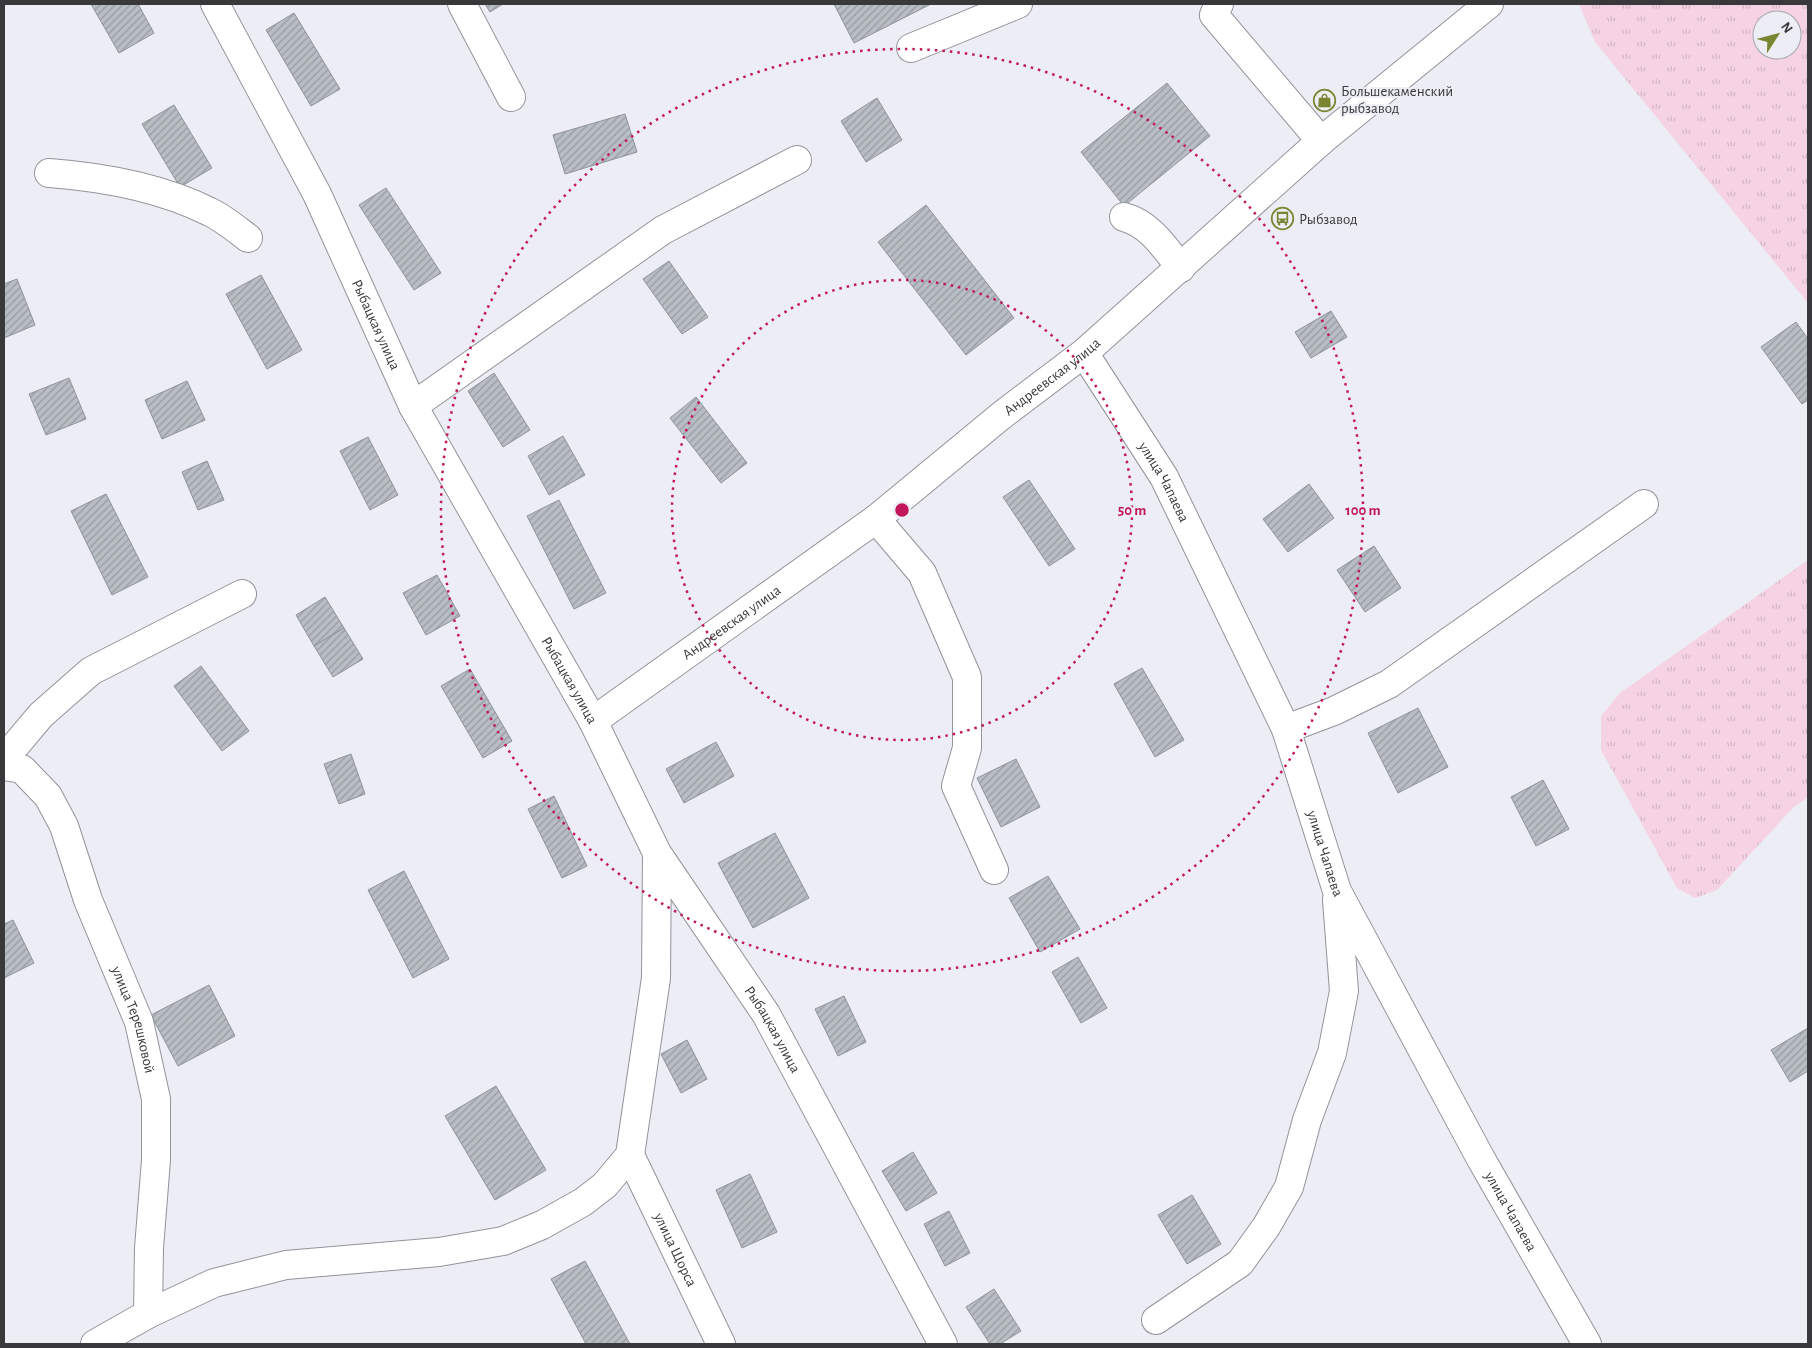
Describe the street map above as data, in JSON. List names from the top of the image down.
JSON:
{
  "streets": {
    "street": [
      "Рыбацкая улица",
      "Андреевская улица",
      "улица Чапаева",
      "улица Терешковой",
      "улица Щорса"
    ]
  },
  "crossings": [
    ["Рыбацкая улица", "Андреевская улица"],
    ["Андреевская улица", "улица Чапаева"]
  ],
  "places": {
    "shop": ["Большекаменский рыбзавод"],
    "bus stop": ["Рыбзавод"]
  },
  "north": "top right",
  "rings": ["50 m", "100 m"]
}
